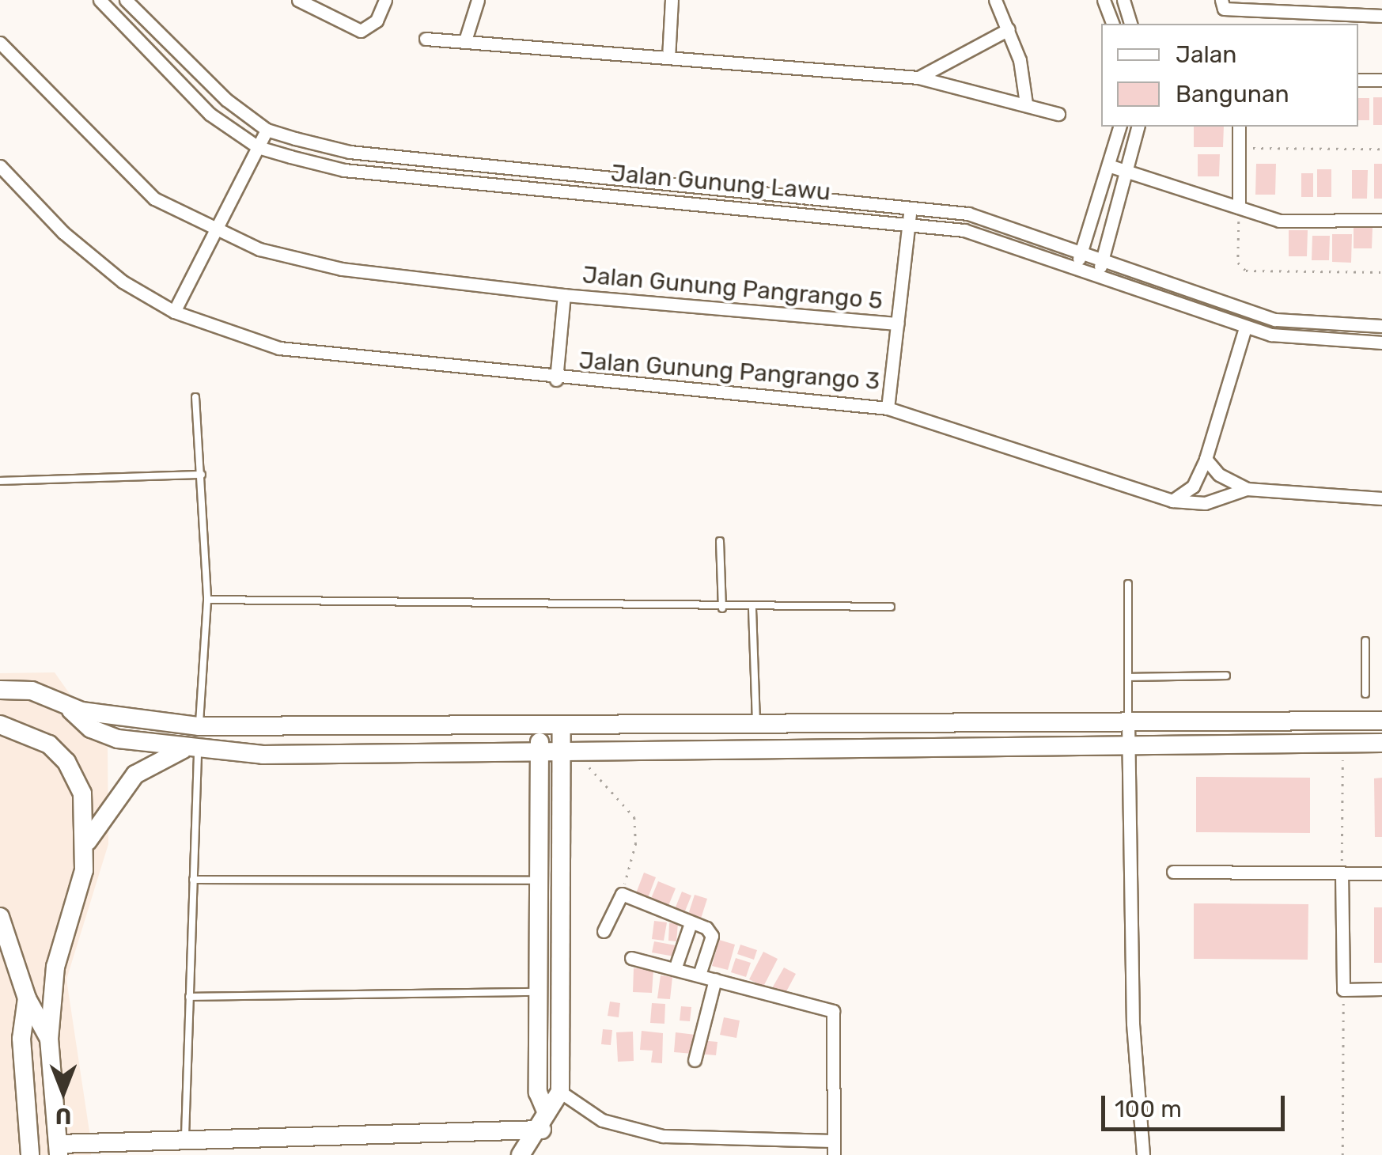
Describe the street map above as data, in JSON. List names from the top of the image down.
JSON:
{
  "streets": {
    "street": ["Jalan Gunung Lawu", "Jalan Gunung Pangrango 5", "Jalan Gunung Pangrango 3"]
  },
  "crossings": [
    ["Jalan Gunung Lawu", "Jalan Gunung Pangrango 3"],
    ["Jalan Gunung Pangrango 5", "Jalan Gunung Pangrango 3"]
  ],
  "legend": ["Jalan", "Bangunan"],
  "scale_bar": "100 m",
  "north": "bottom"
}
